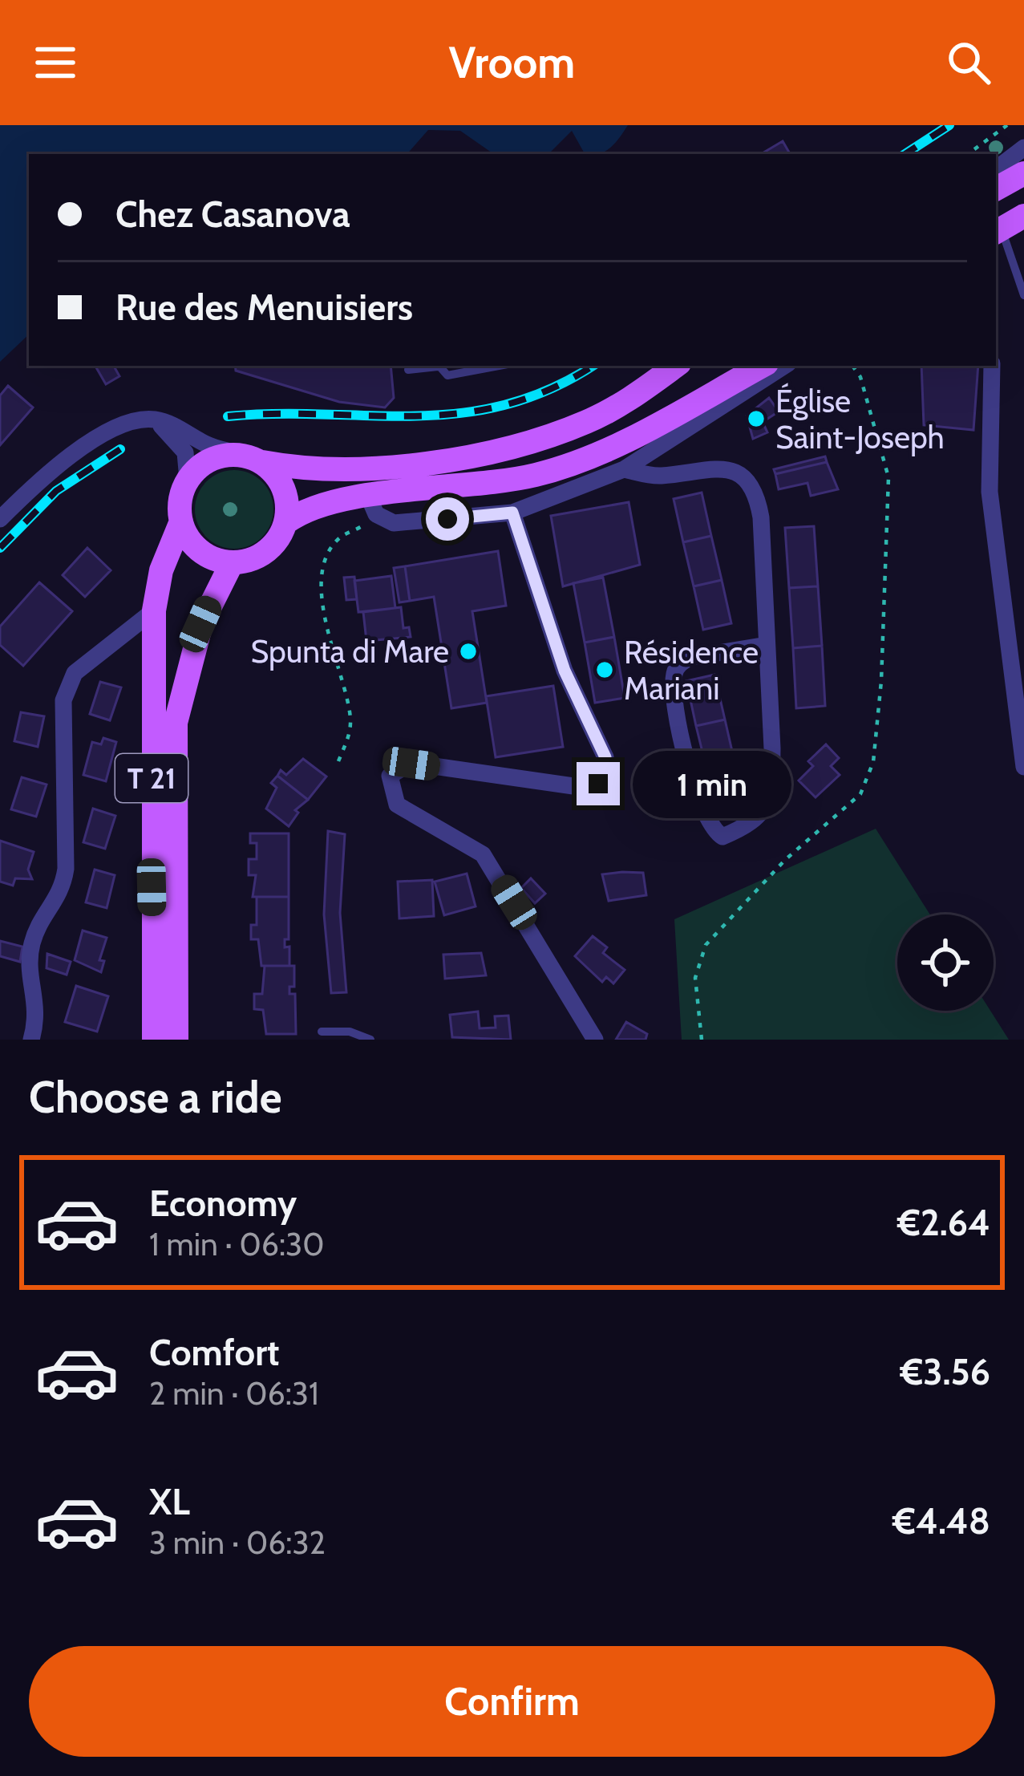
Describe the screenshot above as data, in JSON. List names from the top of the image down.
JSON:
{
  "streets": {
    "main road": ["T 21"]
  },
  "places": ["Église Saint-Joseph", "Spunta di Mare", "Résidence Mariani"],
  "page": {
    "header": "Vroom",
    "banner": ["Chez Casanova", "Rue des Menuisiers"],
    "bubble": "1 min",
    "heading": "Choose a ride",
    "list": [
      {
        "name": "Economy",
        "note": "1 min · 06:30",
        "value": "€2.64"
      },
      {
        "name": "Comfort",
        "note": "2 min · 06:31",
        "value": "€3.56"
      },
      {
        "name": "XL",
        "note": "3 min · 06:32",
        "value": "€4.48"
      }
    ],
    "buttons": "Confirm"
  }
}
